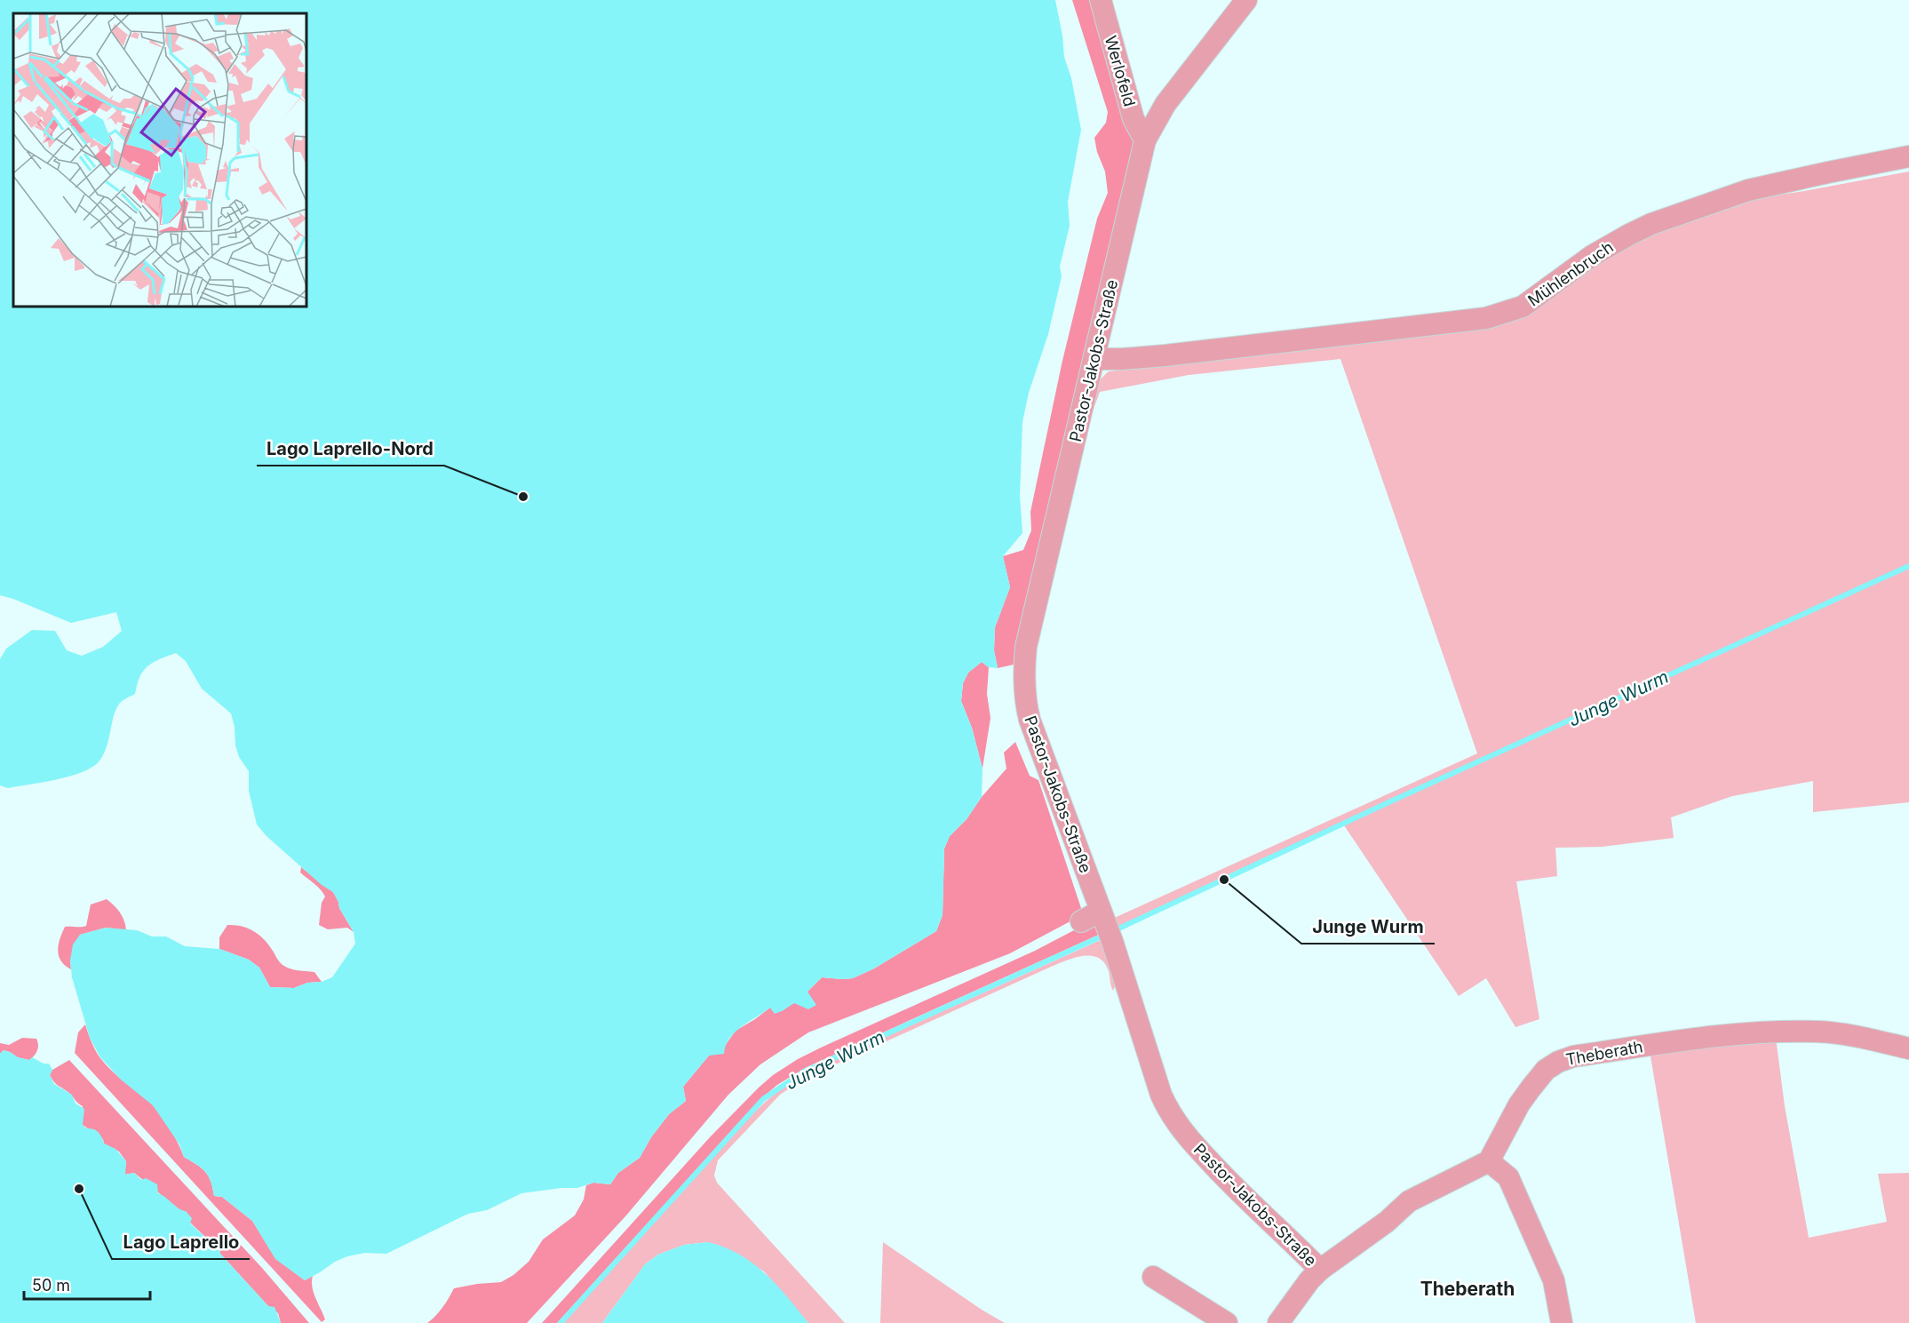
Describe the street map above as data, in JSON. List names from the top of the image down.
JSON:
{
  "streets": {
    "street": [
      "Werlofeld",
      "Mühlenbruch",
      "Pastor-Jakobs-Straße",
      "Theberath"
    ]
  },
  "crossings": [
    ["Werlofeld", "Pastor-Jakobs-Straße"],
    ["Mühlenbruch", "Pastor-Jakobs-Straße"]
  ],
  "districts": ["Theberath"],
  "water": ["Junge Wurm"],
  "places": ["Lago Laprello-Nord", "Junge Wurm", "Lago Laprello"],
  "scale_bar": "50 m"
}
